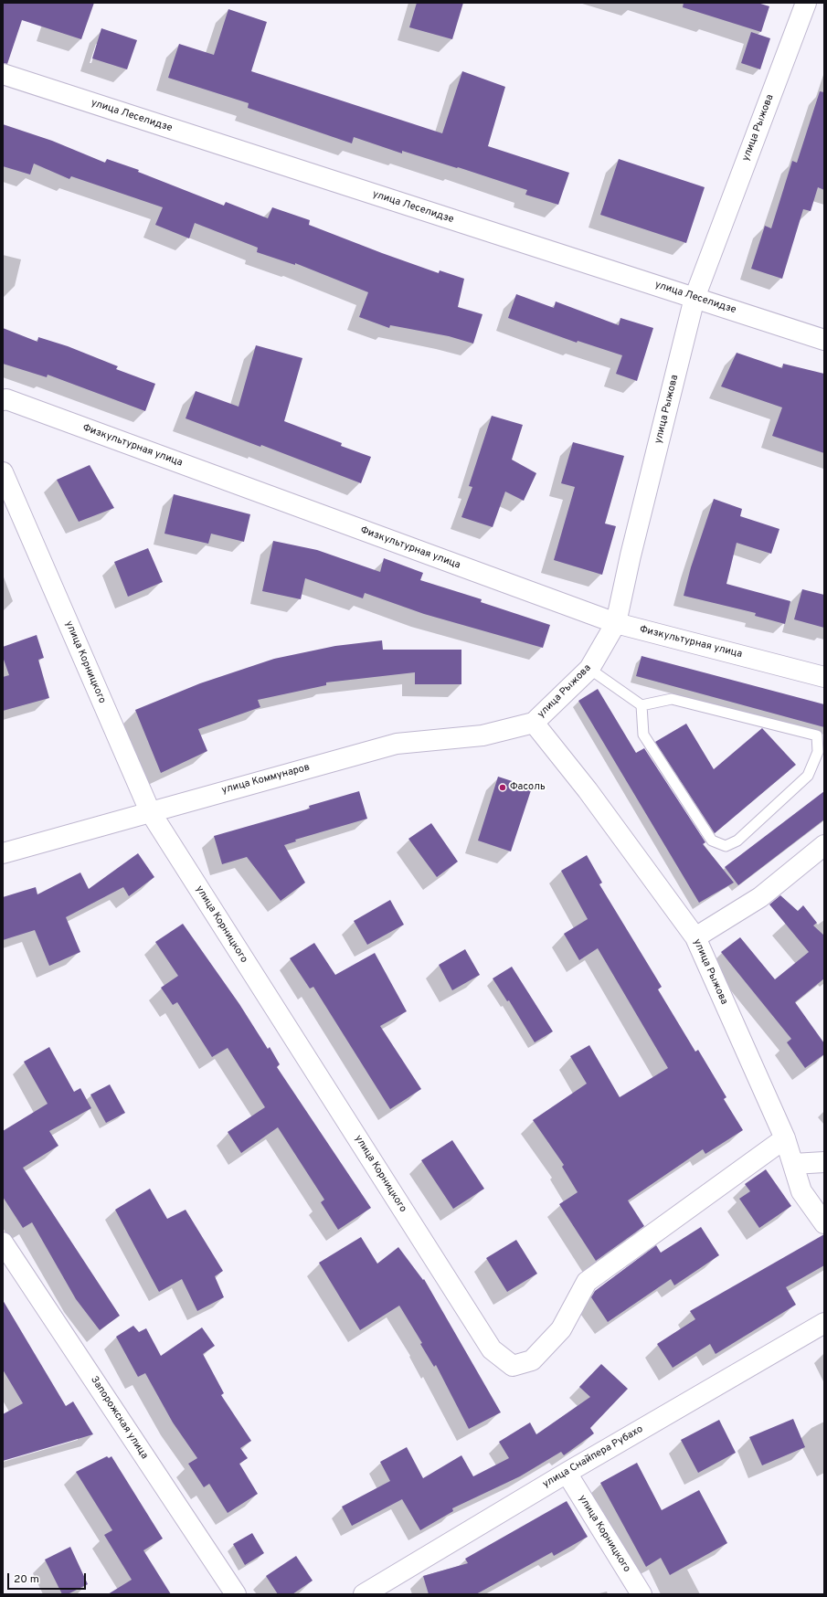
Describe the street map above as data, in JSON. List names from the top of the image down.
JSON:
{
  "streets": {
    "street": [
      "улица Леселидзе",
      "улица Рыжова",
      "Физкультурная улица",
      "улица Корницкого",
      "улица Коммунаров",
      "Запорожская улица",
      "улица Снайпера Рубахо"
    ]
  },
  "crossings": [
    ["улица Леселидзе", "улица Рыжова"],
    ["улица Рыжова", "Физкультурная улица"],
    ["улица Рыжова", "улица Корницкого"],
    ["улица Рыжова", "улица Коммунаров"],
    ["улица Корницкого", "улица Коммунаров"],
    ["улица Корницкого", "улица Снайпера Рубахо"]
  ],
  "places": ["Фасоль"],
  "scale_bar": "20 m"
}
